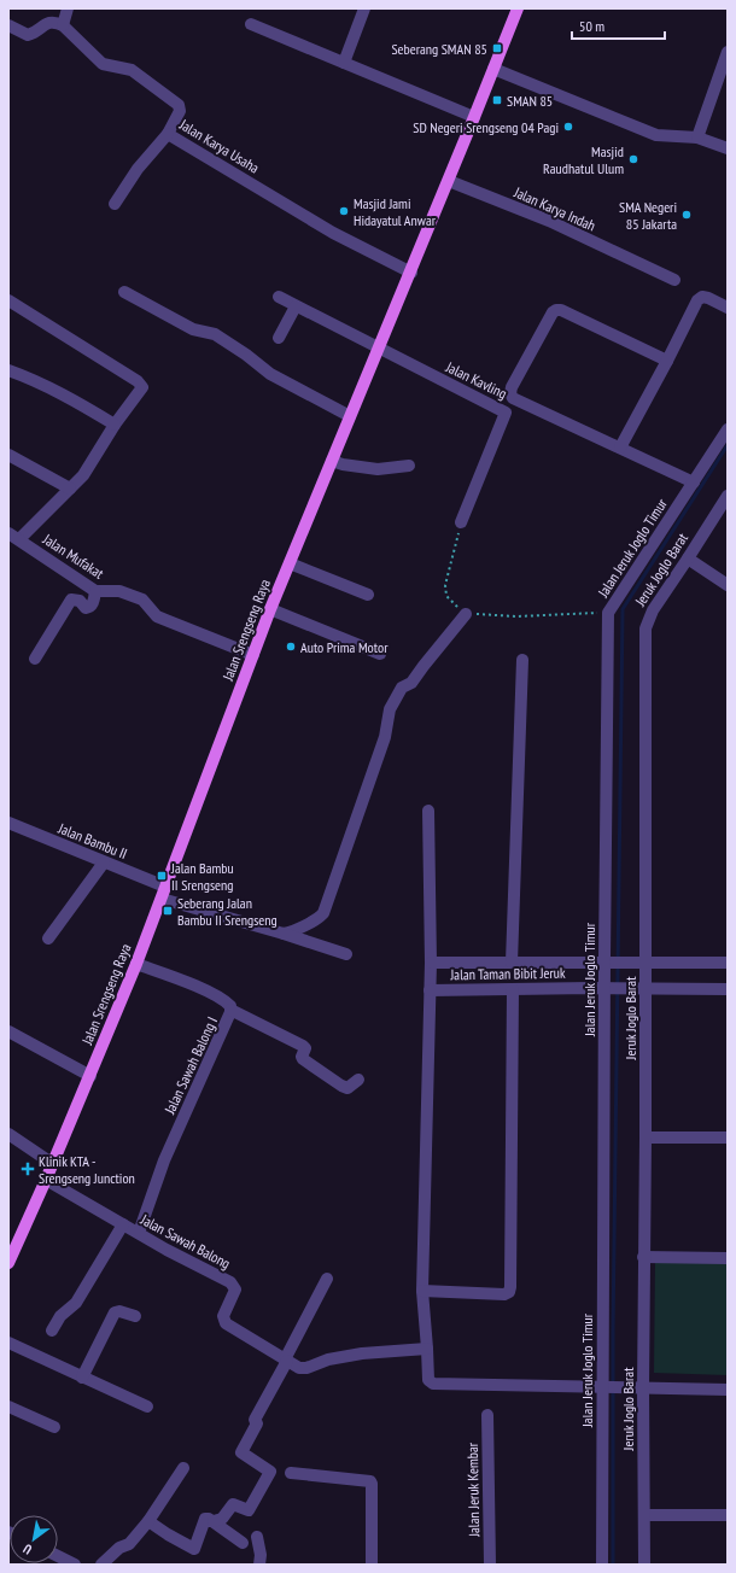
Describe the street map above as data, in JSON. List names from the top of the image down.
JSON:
{
  "streets": {
    "main road": ["Jalan Srengseng Raya"],
    "street": [
      "Jalan Karya Usaha",
      "Jalan Karya Indah",
      "Jalan Kavling",
      "Jalan Jeruk Joglo Timur",
      "Jalan Mufakat",
      "Jeruk Joglo Barat",
      "Jalan Bambu II",
      "Jalan Taman Bibit Jeruk",
      "Jalan Sawah Balong I",
      "Jalan Sawah Balong",
      "Jalan Jeruk Kembar"
    ]
  },
  "crossings": [
    ["Jalan Karya Usaha", "Jalan Srengseng Raya"],
    ["Jalan Karya Indah", "Jalan Srengseng Raya"],
    ["Jalan Kavling", "Jalan Srengseng Raya"],
    ["Jalan Jeruk Joglo Timur", "Jalan Taman Bibit Jeruk"],
    ["Jalan Mufakat", "Jalan Srengseng Raya"],
    ["Jeruk Joglo Barat", "Jalan Taman Bibit Jeruk"],
    ["Jalan Srengseng Raya", "Jalan Bambu II"],
    ["Jalan Srengseng Raya", "Jalan Sawah Balong I"],
    ["Jalan Srengseng Raya", "Jalan Sawah Balong"],
    ["Jalan Sawah Balong I", "Jalan Sawah Balong"]
  ],
  "places": {
    "transit": [
      "Seberang SMAN 85",
      "SMAN 85",
      "Jalan Bambu II Srengseng",
      "Seberang Jalan Bambu II Srengseng"
    ],
    "other": [
      "SD Negeri Srengseng 04 Pagi",
      "Masjid Raudhatul Ulum",
      "Masjid Jami Hidayatul Anwar",
      "SMA Negeri 85 Jakarta",
      "Auto Prima Motor"
    ],
    "health": ["Klinik KTA - Srengseng Junction"]
  },
  "scale_bar": "50 m",
  "north": "bottom left"
}
